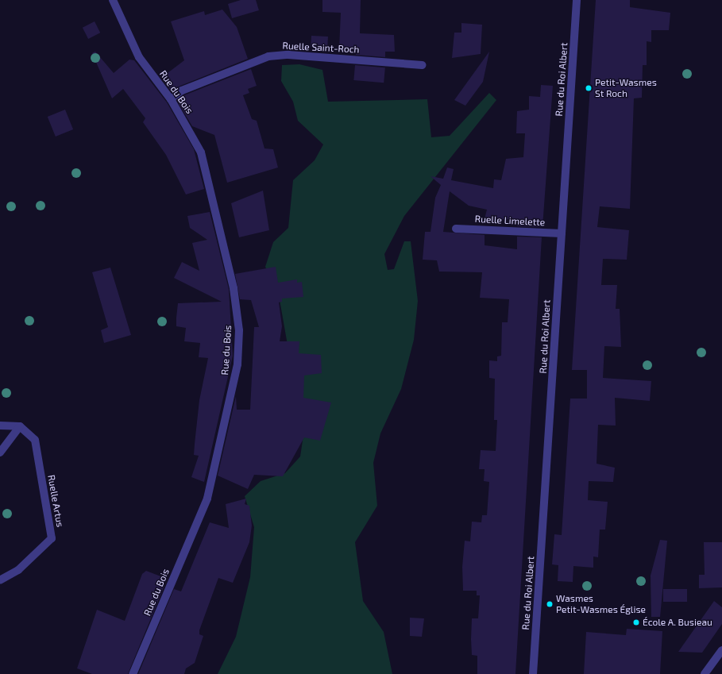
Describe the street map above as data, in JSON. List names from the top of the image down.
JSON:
{
  "streets": {
    "street": [
      "Ruelle Saint-Roch",
      "Rue du Roi Albert",
      "Rue du Bois",
      "Ruelle Limelette",
      "Ruelle Artus"
    ]
  },
  "crossings": [
    ["Ruelle Saint-Roch", "Rue du Bois"],
    ["Rue du Roi Albert", "Ruelle Limelette"]
  ],
  "places": ["Petit-Wasmes St Roch", "Wasmes Petit-Wasmes Église", "École A. Busieau"]
}
